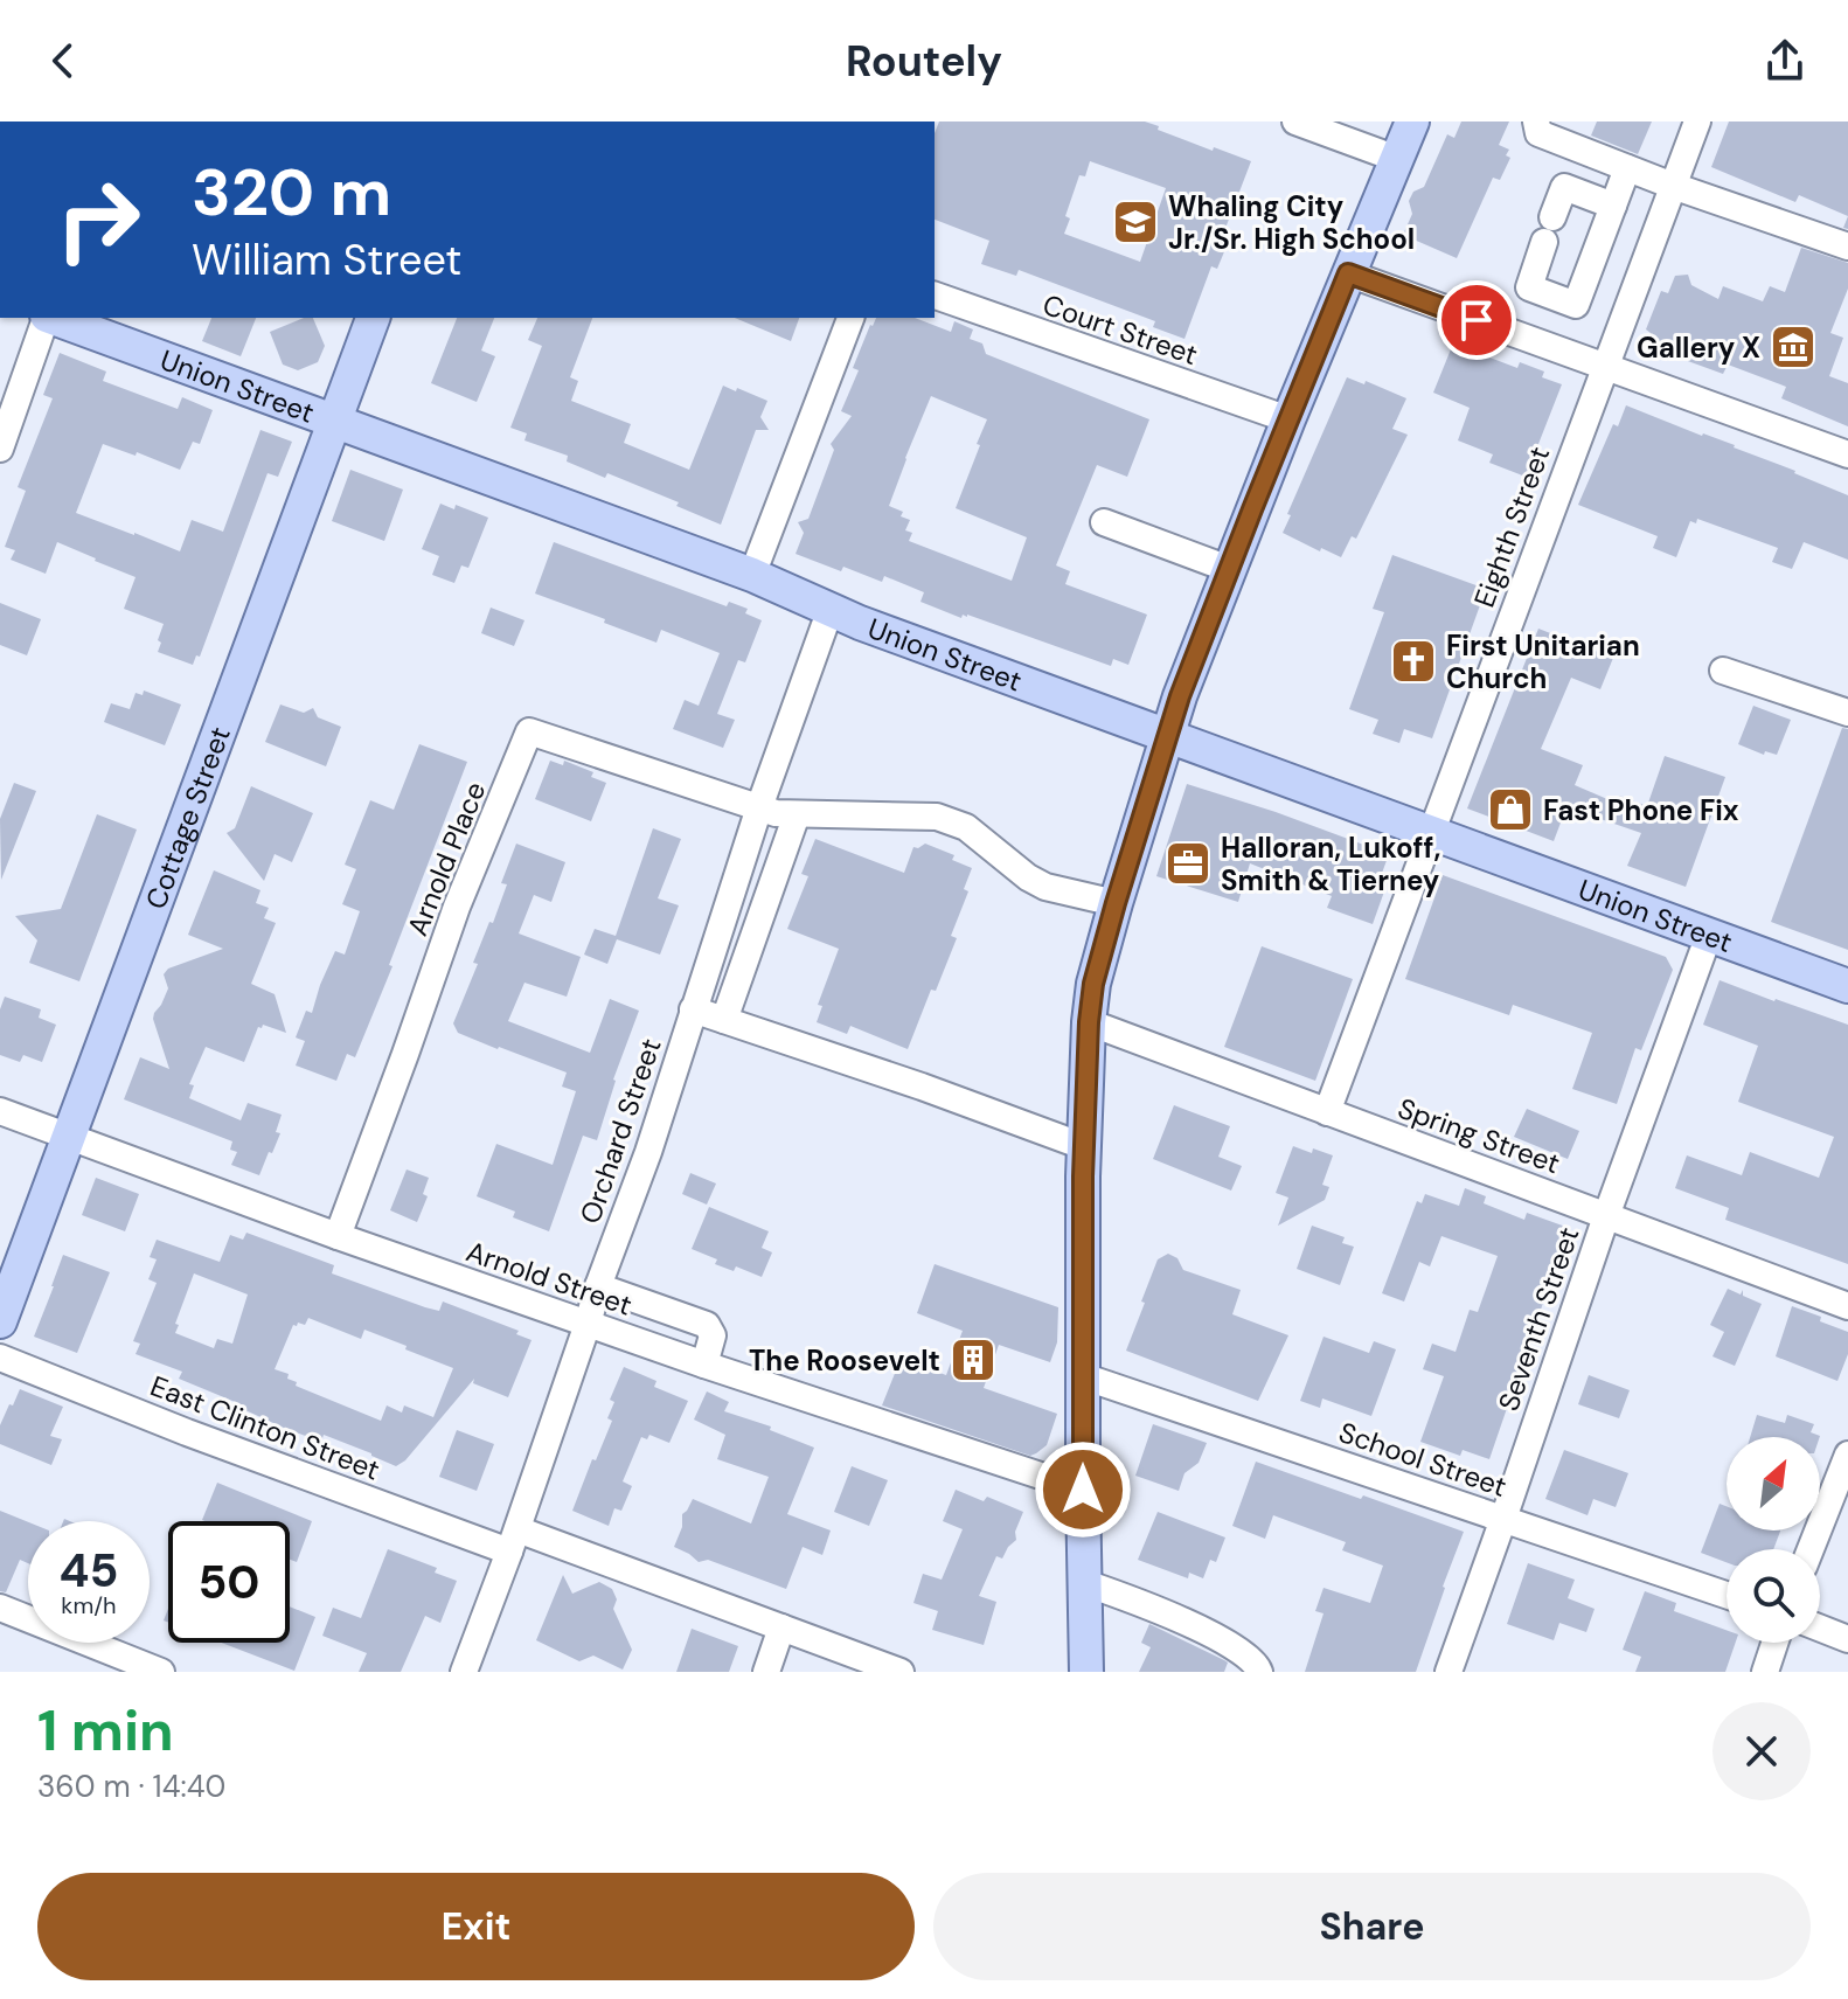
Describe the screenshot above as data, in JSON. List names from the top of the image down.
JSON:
{
  "streets": {
    "main road": ["Union Street", "Cottage Street"],
    "street": [
      "Court Street",
      "Eighth Street",
      "Arnold Place",
      "Orchard Street",
      "Spring Street",
      "Arnold Street",
      "Seventh Street",
      "East Clinton Street",
      "School Street"
    ]
  },
  "crossings": [
    ["Union Street", "Eighth Street"],
    ["Union Street", "Cottage Street"],
    ["Union Street", "Orchard Street"],
    ["Union Street", "Seventh Street"],
    ["Eighth Street", "Spring Street"],
    ["Cottage Street", "Arnold Street"],
    ["Arnold Place", "Orchard Street"],
    ["Arnold Place", "Arnold Street"],
    ["Orchard Street", "Arnold Street"],
    ["Orchard Street", "East Clinton Street"],
    ["Spring Street", "Seventh Street"],
    ["Seventh Street", "School Street"]
  ],
  "places": {
    "school or university": ["Whaling City Jr./Sr. High School"],
    "museum": ["Gallery X"],
    "church": ["First Unitarian Church"],
    "shop": ["Fast Phone Fix"],
    "office": ["Halloran, Lukoff, Smith & Tierney"],
    "building": ["The Roosevelt"]
  },
  "north": "top right",
  "page": {
    "header": "Routely",
    "turn": ["320 m", "William Street"],
    "speed": "45 km/h",
    "limit": "50",
    "heading": ["1 min", "360 m · 14:40"],
    "buttons": ["Exit", "Share"]
  }
}
